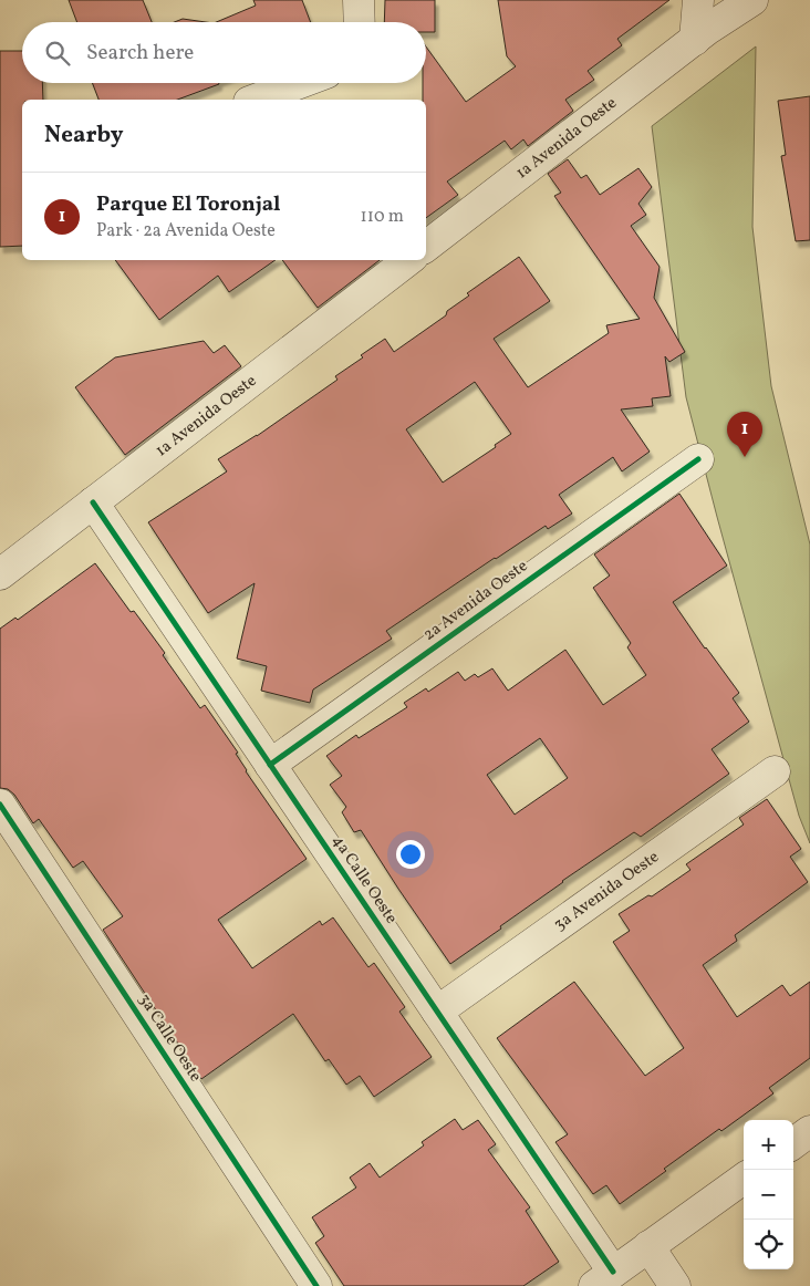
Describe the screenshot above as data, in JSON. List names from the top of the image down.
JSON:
{
  "streets": {
    "street": [
      "1a Avenida Oeste",
      "2a Avenida Oeste",
      "4a Calle Oeste",
      "3a Avenida Oeste",
      "3a Calle Oeste"
    ]
  },
  "crossings": [
    ["1a Avenida Oeste", "4a Calle Oeste"],
    ["2a Avenida Oeste", "4a Calle Oeste"],
    ["4a Calle Oeste", "3a Avenida Oeste"]
  ],
  "page": {
    "search": "Search here",
    "heading": "Nearby",
    "list": [
      {
        "mark": "1",
        "name": "Parque El Toronjal",
        "note": "Park · 2a Avenida Oeste",
        "value": "110 m"
      }
    ],
    "pins": "1",
    "map_buttons": ["+", "−"]
  }
}
